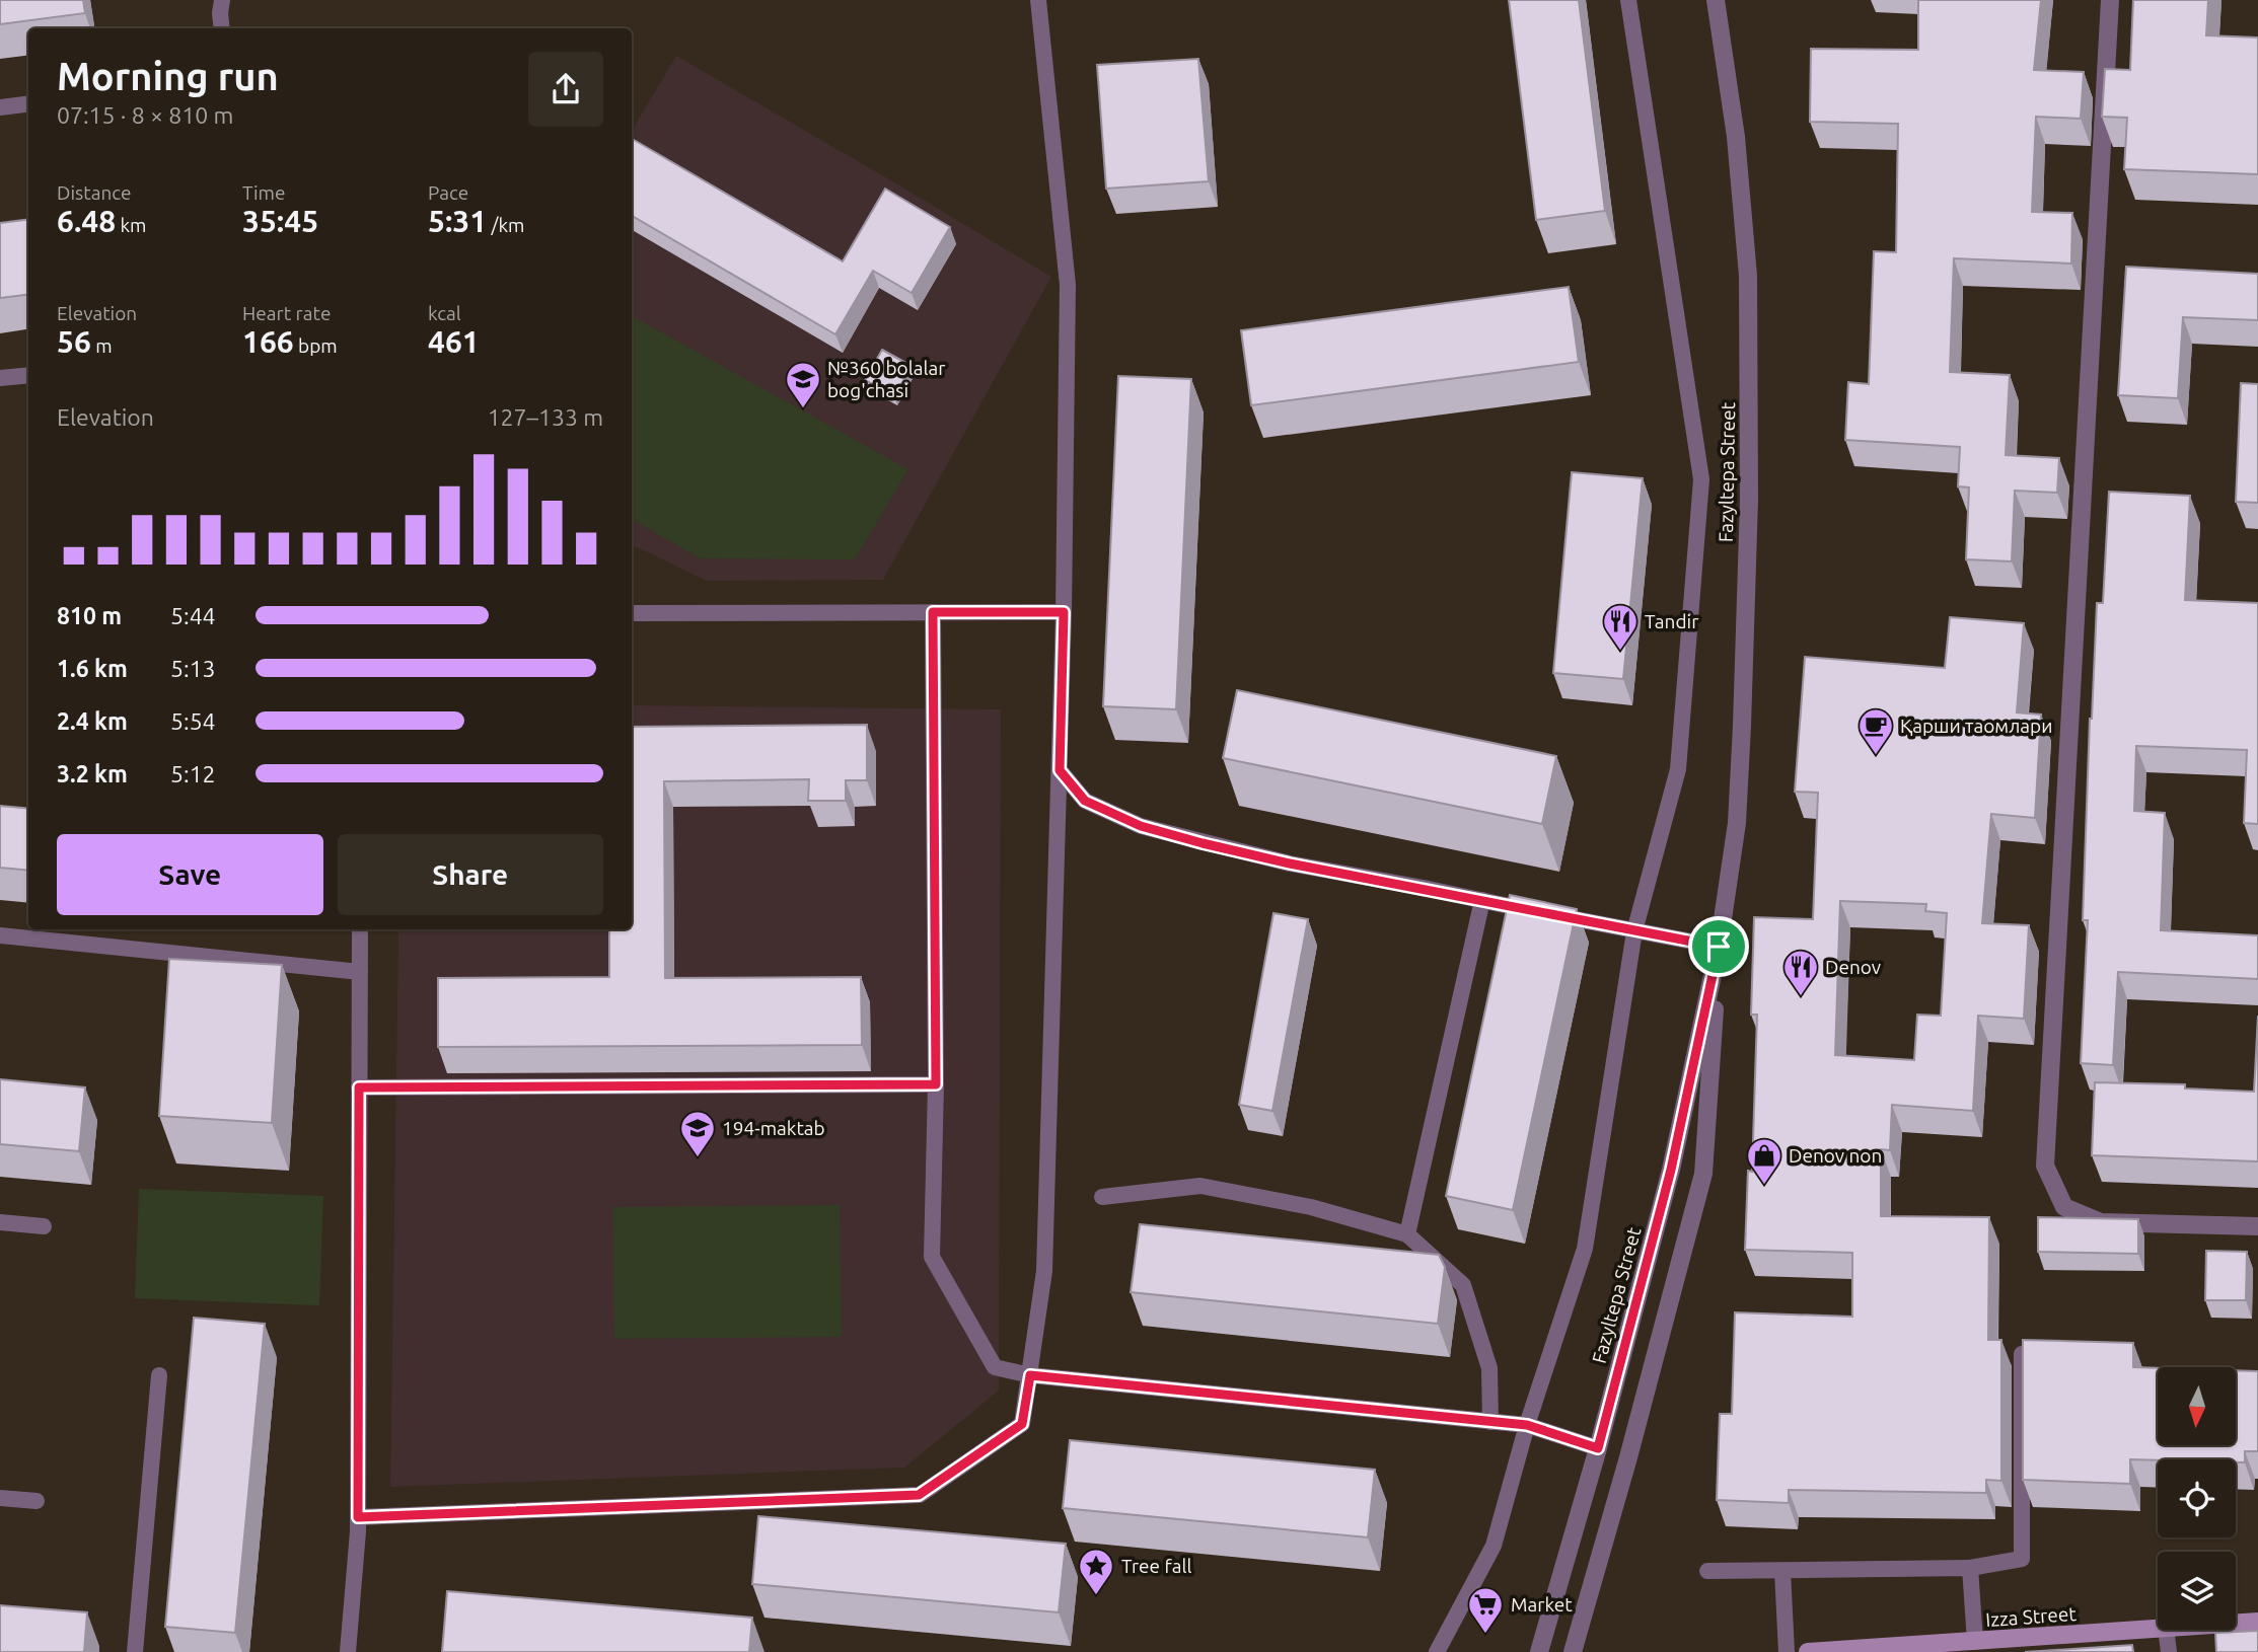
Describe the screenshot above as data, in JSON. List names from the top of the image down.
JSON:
{
  "streets": {
    "main road": ["Izza Street"],
    "street": ["Fazyltepa Street"]
  },
  "places": {
    "school or university": ["№360 bolalar bog'chasi", "194-maktab"],
    "restaurant": ["Tandir", "Denov"],
    "cafe": ["Қарши таомлари"],
    "shop": ["Denov non"],
    "place": ["Tree fall"],
    "supermarket": ["Market"]
  },
  "north": "bottom",
  "page": {
    "heading": ["Morning run", "07:15 · 8 × 810 m"],
    "stats": [
      ["Distance", "6.48 km"],
      ["Time", "35:45"],
      ["Pace", "5:31 /km"],
      ["Elevation", "56 m"],
      ["Heart rate", "166 bpm"],
      ["kcal", "461"]
    ],
    "chart": ["Elevation", "127–133 m"],
    "list": [
      {
        "name": "810 m",
        "note": "5:44"
      },
      {
        "name": "1.6 km",
        "note": "5:13"
      },
      {
        "name": "2.4 km",
        "note": "5:54"
      },
      {
        "name": "3.2 km",
        "note": "5:12"
      }
    ],
    "buttons": ["Save", "Share"]
  }
}
